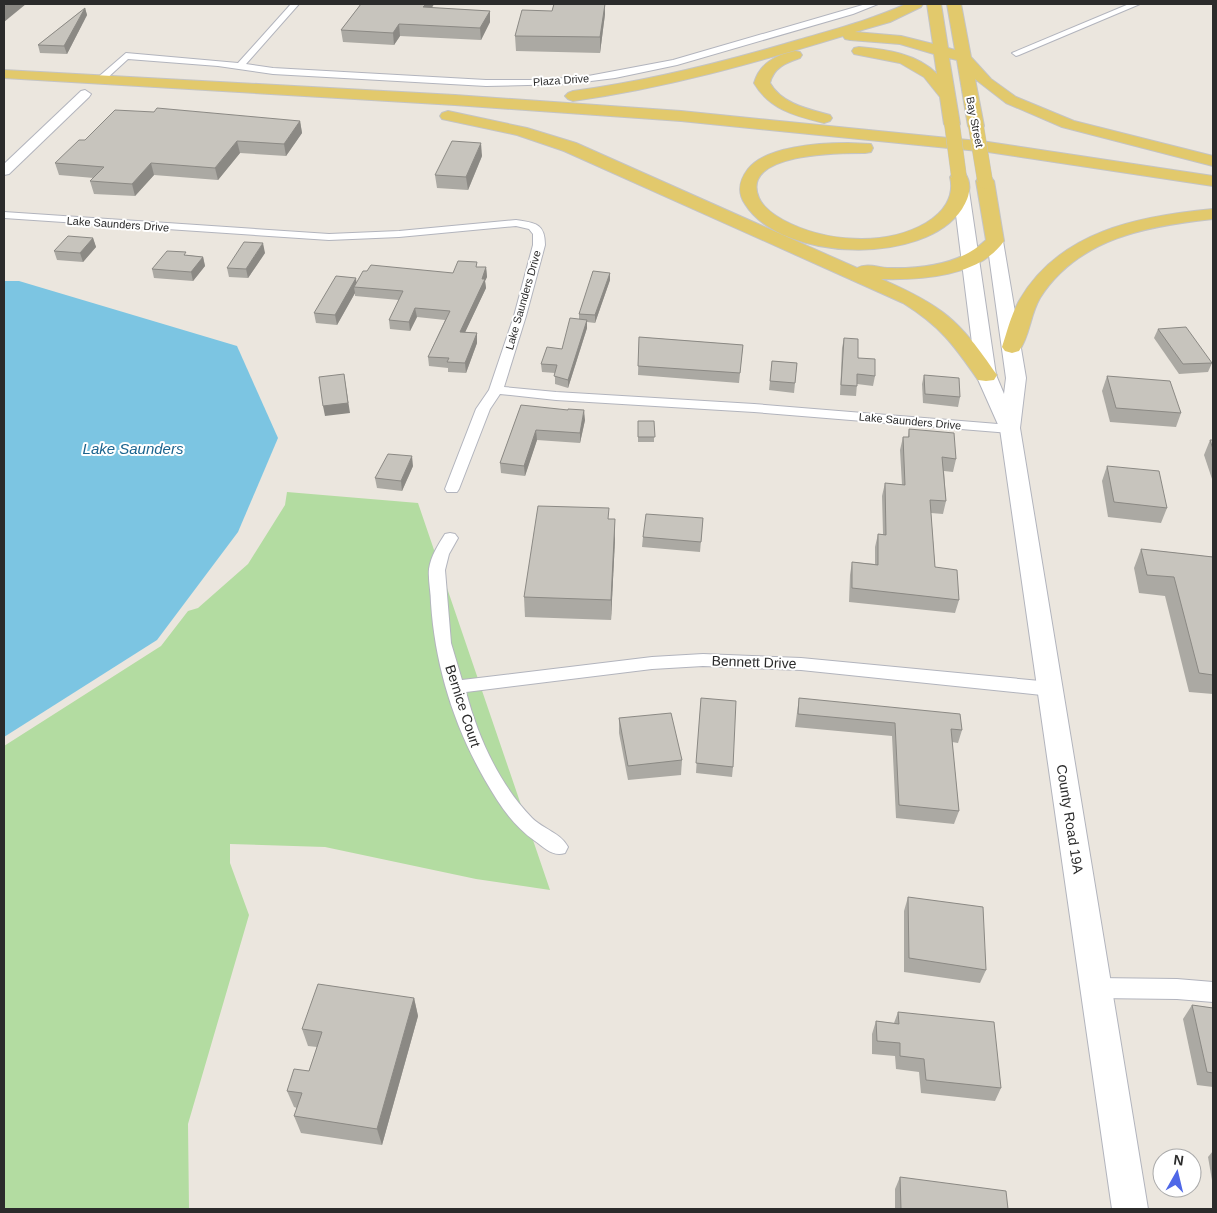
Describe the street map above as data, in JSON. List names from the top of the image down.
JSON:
{
  "streets": {
    "main road": ["Bay Street", "County Road 19A"],
    "street": [
      "Plaza Drive",
      "Lake Saunders Drive",
      "Bennett Drive",
      "Bernice Court"
    ]
  },
  "crossings": [
    ["Lake Saunders Drive", "County Road 19A"],
    ["Bennett Drive", "Bernice Court"],
    ["Bennett Drive", "County Road 19A"]
  ],
  "water": ["Lake Saunders"],
  "north": "top"
}
